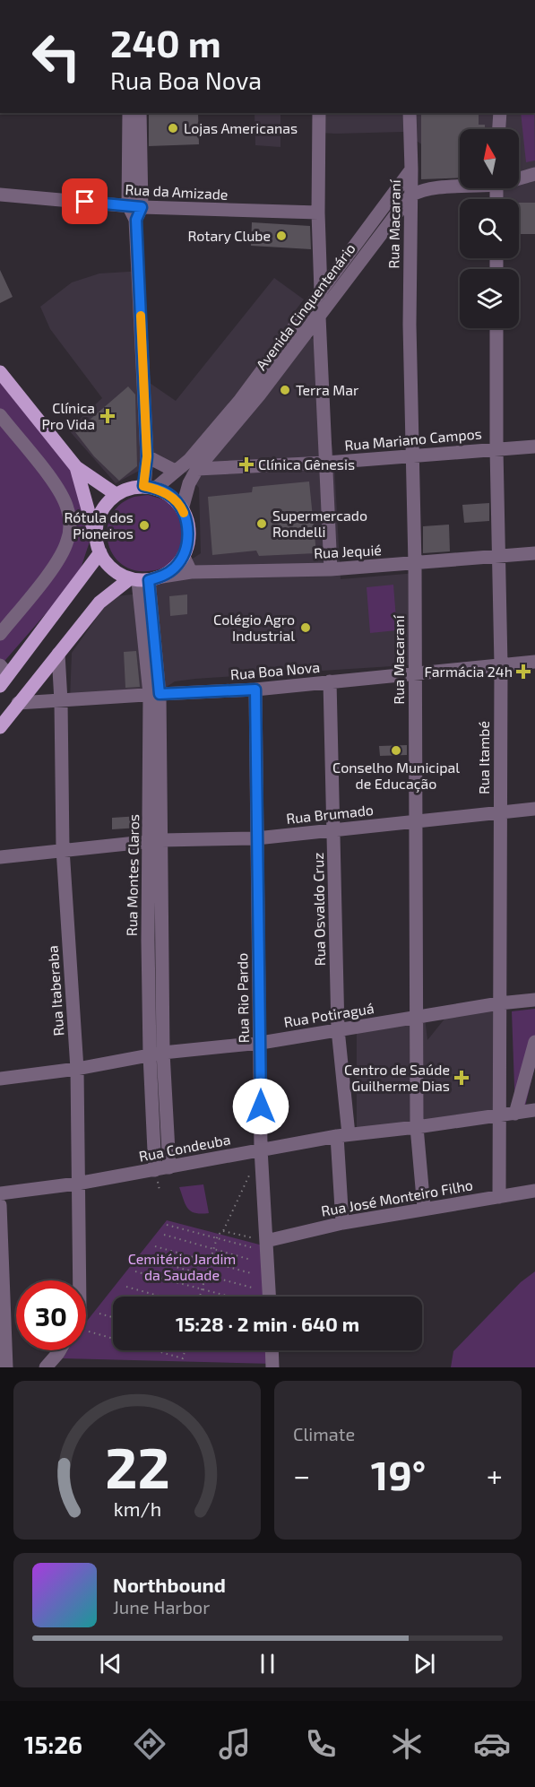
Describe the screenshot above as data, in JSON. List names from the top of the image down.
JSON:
{
  "streets": {
    "street": [
      "Rua da Amizade",
      "Rua Macaraní",
      "Avenida Cinquentenário",
      "Rua Mariano Campos",
      "Rua Jequié",
      "Rua Boa Nova",
      "Rua Itambé",
      "Rua Brumado",
      "Rua Montes Claros",
      "Rua Osvaldo Cruz",
      "Rua Itaberaba",
      "Rua Rio Pardo",
      "Rua Potiraguá",
      "Rua Condeuba",
      "Rua José Monteiro Filho"
    ]
  },
  "crossings": [
    ["Rua Macaraní", "Avenida Cinquentenário"],
    ["Rua Macaraní", "Rua Mariano Campos"],
    ["Rua Macaraní", "Rua Jequié"],
    ["Rua Macaraní", "Rua Boa Nova"],
    ["Rua Macaraní", "Rua Brumado"],
    ["Rua Macaraní", "Rua Potiraguá"],
    ["Rua Macaraní", "Rua Condeuba"],
    ["Rua Macaraní", "Rua José Monteiro Filho"],
    ["Avenida Cinquentenário", "Rua Mariano Campos"],
    ["Avenida Cinquentenário", "Rua Jequié"],
    ["Avenida Cinquentenário", "Rua Montes Claros"],
    ["Rua Mariano Campos", "Rua Itambé"],
    ["Rua Jequié", "Rua Itambé"],
    ["Rua Jequié", "Rua Montes Claros"],
    ["Rua Boa Nova", "Rua Itambé"],
    ["Rua Boa Nova", "Rua Montes Claros"],
    ["Rua Boa Nova", "Rua Osvaldo Cruz"],
    ["Rua Boa Nova", "Rua Itaberaba"],
    ["Rua Boa Nova", "Rua Rio Pardo"],
    ["Rua Itambé", "Rua Brumado"],
    ["Rua Itambé", "Rua Potiraguá"],
    ["Rua Itambé", "Rua Condeuba"],
    ["Rua Itambé", "Rua José Monteiro Filho"],
    ["Rua Brumado", "Rua Montes Claros"],
    ["Rua Brumado", "Rua Osvaldo Cruz"],
    ["Rua Brumado", "Rua Itaberaba"],
    ["Rua Brumado", "Rua Rio Pardo"],
    ["Rua Montes Claros", "Rua Potiraguá"],
    ["Rua Montes Claros", "Rua Condeuba"],
    ["Rua Osvaldo Cruz", "Rua Potiraguá"],
    ["Rua Osvaldo Cruz", "Rua Condeuba"],
    ["Rua Osvaldo Cruz", "Rua José Monteiro Filho"],
    ["Rua Itaberaba", "Rua Potiraguá"],
    ["Rua Itaberaba", "Rua Condeuba"],
    ["Rua Rio Pardo", "Rua Potiraguá"],
    ["Rua Rio Pardo", "Rua Condeuba"],
    ["Rua Rio Pardo", "Rua José Monteiro Filho"]
  ],
  "parks": ["Cemitério Jardim da Saudade"],
  "places": {
    "other": [
      "Lojas Americanas",
      "Rotary Clube",
      "Terra Mar",
      "Supermercado Rondelli",
      "Rótula dos Pioneiros",
      "Colégio Agro Industrial",
      "Conselho Municipal de Educação"
    ],
    "health": [
      "Clínica Pro Vida",
      "Clínica Gênesis",
      "Farmácia 24h",
      "Centro de Saúde Guilherme Dias"
    ]
  },
  "north": "top",
  "page": {
    "turn": ["240 m", "Rua Boa Nova"],
    "limit": "30",
    "trip": "15:28 · 2 min · 640 m",
    "tile": "Climate",
    "heat": ["−", "19°", "+"],
    "song": ["Northbound", "June Harbor"],
    "tabs": "15:26",
    "gauge": ["22", "km/h"]
  }
}
